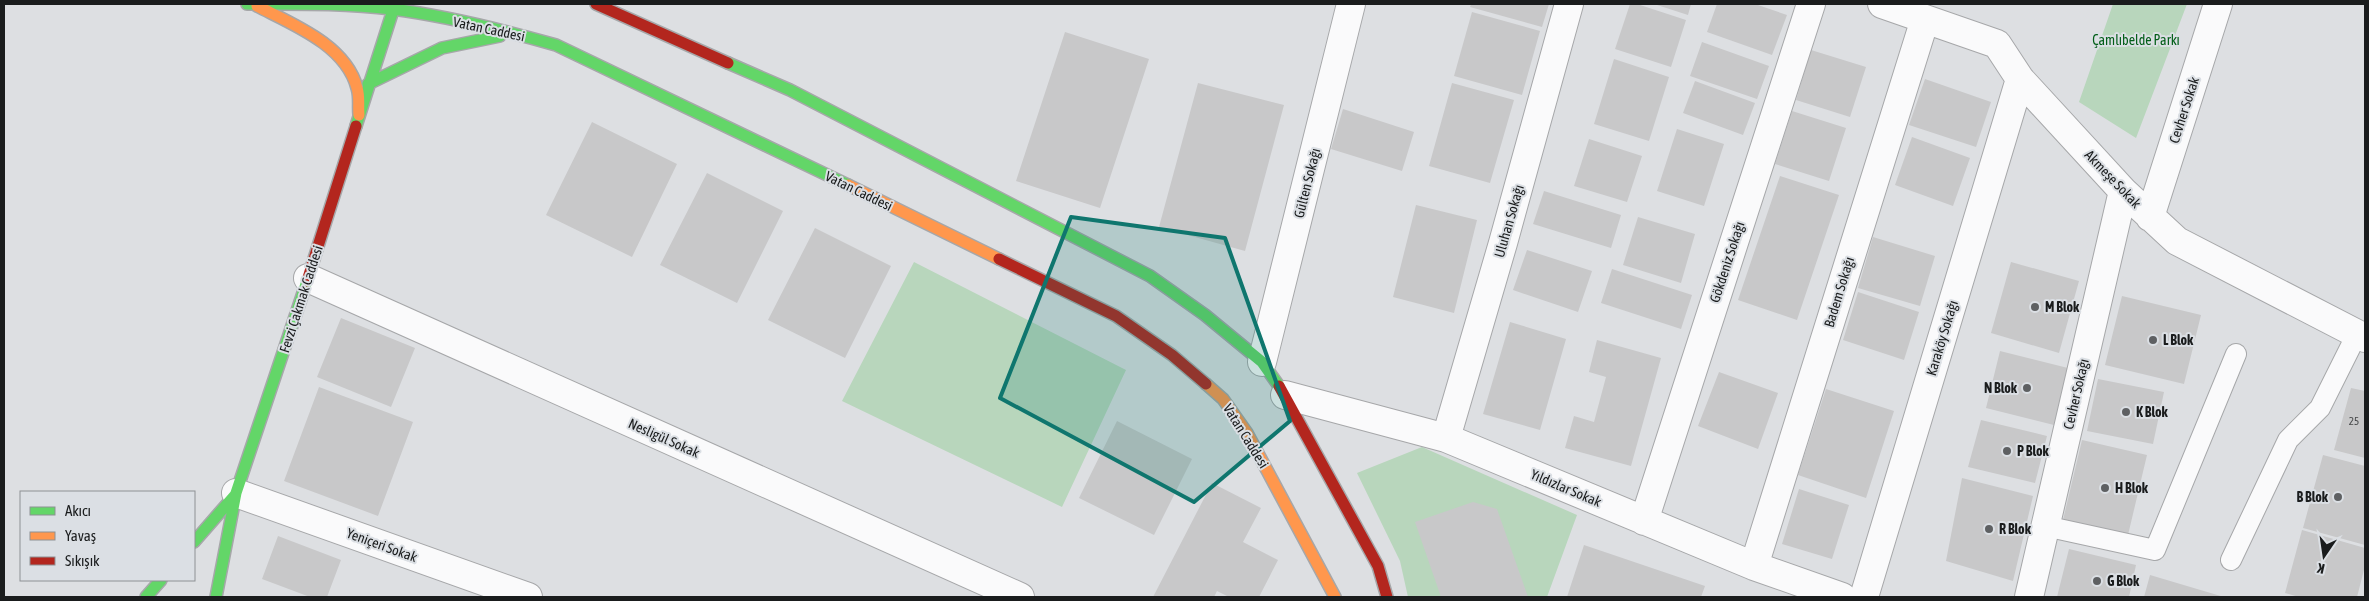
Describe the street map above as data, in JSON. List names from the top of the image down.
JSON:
{
  "streets": {
    "main road": ["Vatan Caddesi", "Fevzi Çakmak Caddesi"],
    "street": [
      "Cevher Sokak",
      "Akmeşe Sokak",
      "Gülten Sokağı",
      "Uluhan Sokağı",
      "Gökdeniz Sokağı",
      "Badem Sokağı",
      "Karaköy Sokağı",
      "Cevher Sokağı",
      "Nesligül Sokak",
      "Yıldızlar Sokak",
      "Yeniçeri Sokak"
    ]
  },
  "crossings": [
    ["Vatan Caddesi", "Fevzi Çakmak Caddesi"],
    ["Cevher Sokak", "Akmeşe Sokak"],
    ["Akmeşe Sokak", "Badem Sokağı"],
    ["Akmeşe Sokak", "Karaköy Sokağı"],
    ["Akmeşe Sokak", "Cevher Sokağı"],
    ["Uluhan Sokağı", "Yıldızlar Sokak"],
    ["Gökdeniz Sokağı", "Yıldızlar Sokak"],
    ["Badem Sokağı", "Yıldızlar Sokak"],
    ["Fevzi Çakmak Caddesi", "Nesligül Sokak"],
    ["Fevzi Çakmak Caddesi", "Yeniçeri Sokak"]
  ],
  "parks": ["Çamlıbelde Parkı"],
  "places": [
    "M Blok",
    "L Blok",
    "N Blok",
    "K Blok",
    "P Blok",
    "H Blok",
    "B Blok",
    "R Blok",
    "G Blok"
  ],
  "house_numbers": ["25"],
  "legend": ["Akıcı", "Yavaş", "Sıkışık"],
  "north": "bottom"
}
